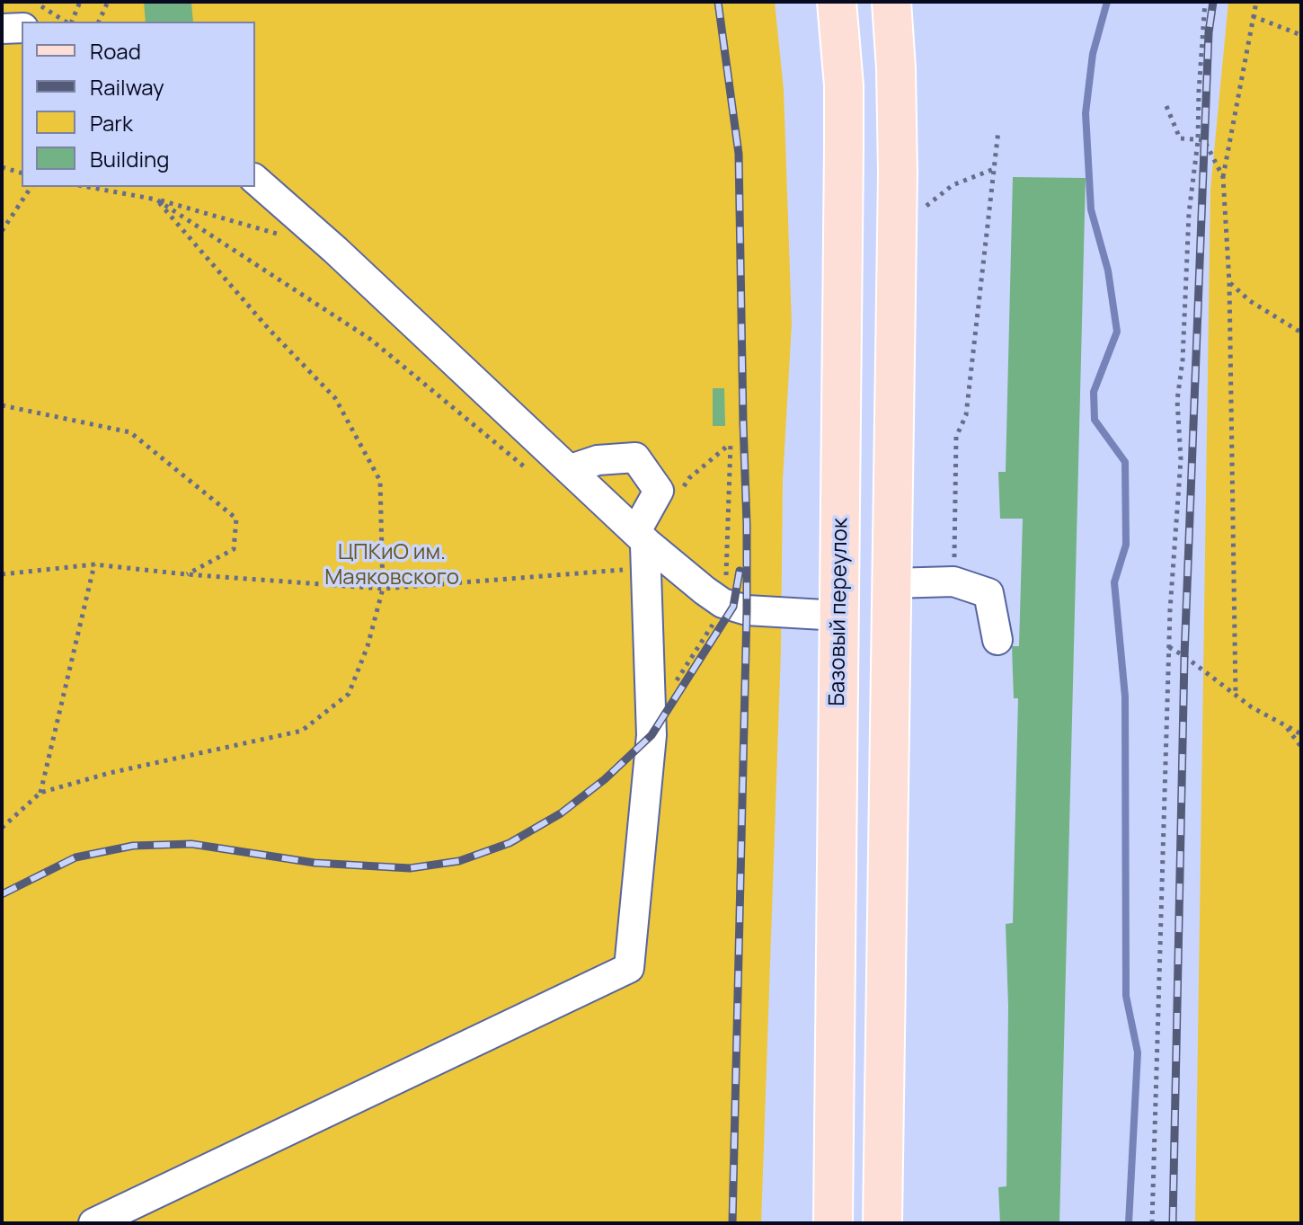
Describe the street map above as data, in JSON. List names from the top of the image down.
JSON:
{
  "streets": {
    "main road": ["Базовый переулок"]
  },
  "parks": ["ЦПКиО им. Маяковского"],
  "legend": [
    "Road",
    "Railway",
    "Park",
    "Building"
  ]
}
